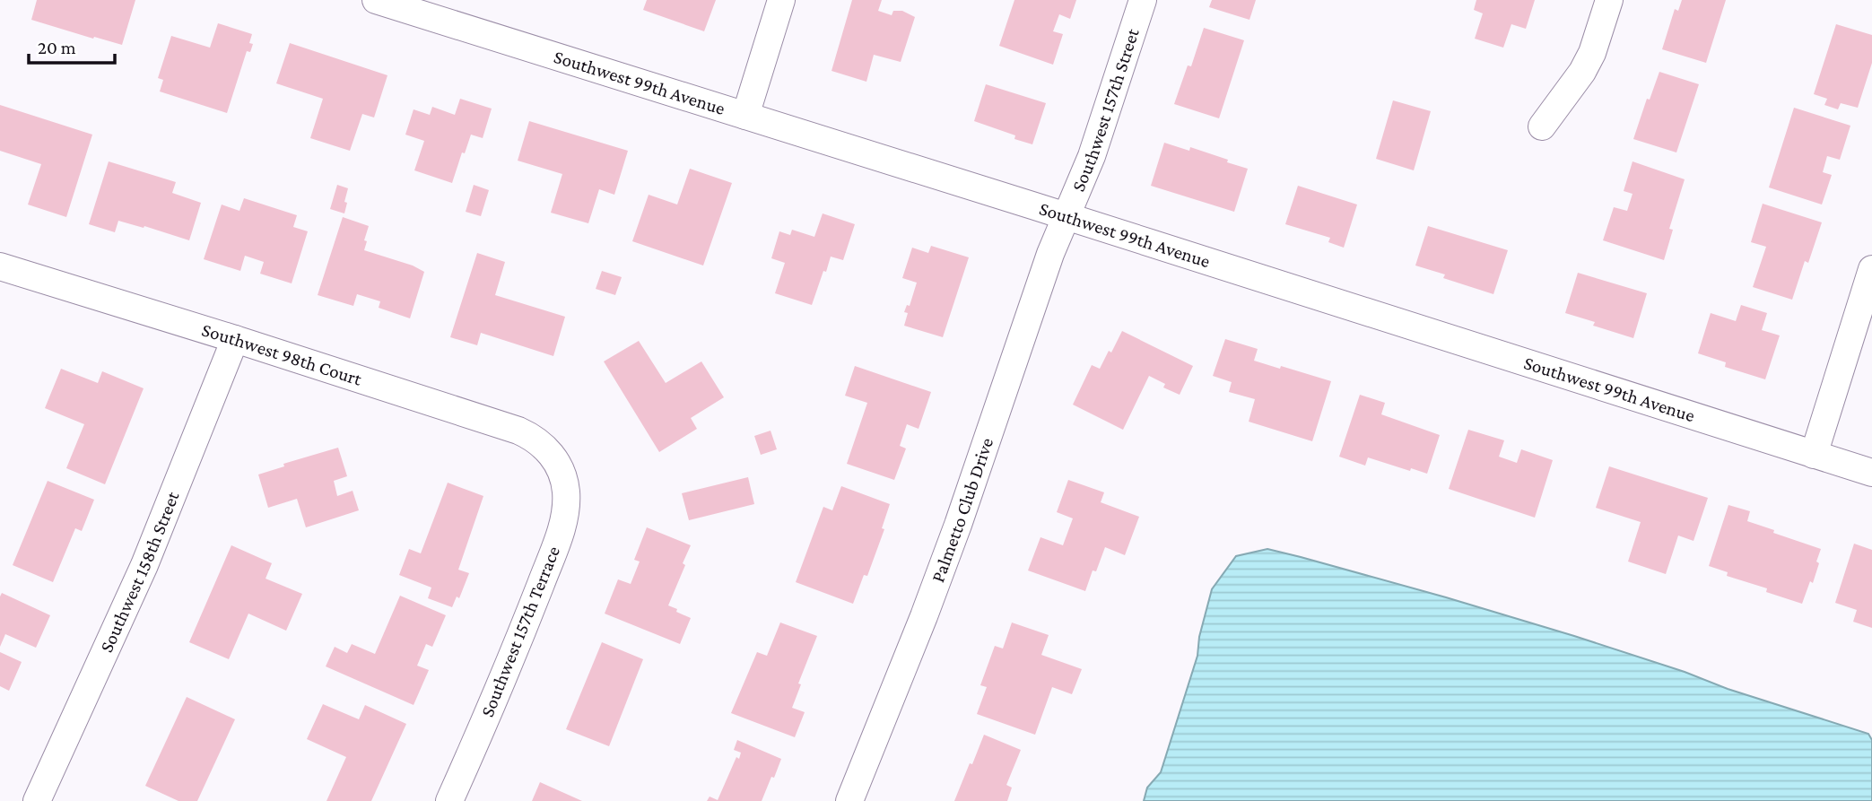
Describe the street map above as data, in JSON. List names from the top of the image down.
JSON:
{
  "streets": {
    "street": [
      "Southwest 99th Avenue",
      "Southwest 157th Street",
      "Southwest 98th Court",
      "Palmetto Club Drive",
      "Southwest 158th Street",
      "Southwest 157th Terrace"
    ]
  },
  "crossings": [
    ["Southwest 99th Avenue", "Southwest 157th Street"],
    ["Southwest 99th Avenue", "Palmetto Club Drive"],
    ["Southwest 157th Street", "Palmetto Club Drive"],
    ["Southwest 98th Court", "Southwest 158th Street"],
    ["Southwest 98th Court", "Southwest 157th Terrace"]
  ],
  "scale_bar": "20 m"
}
